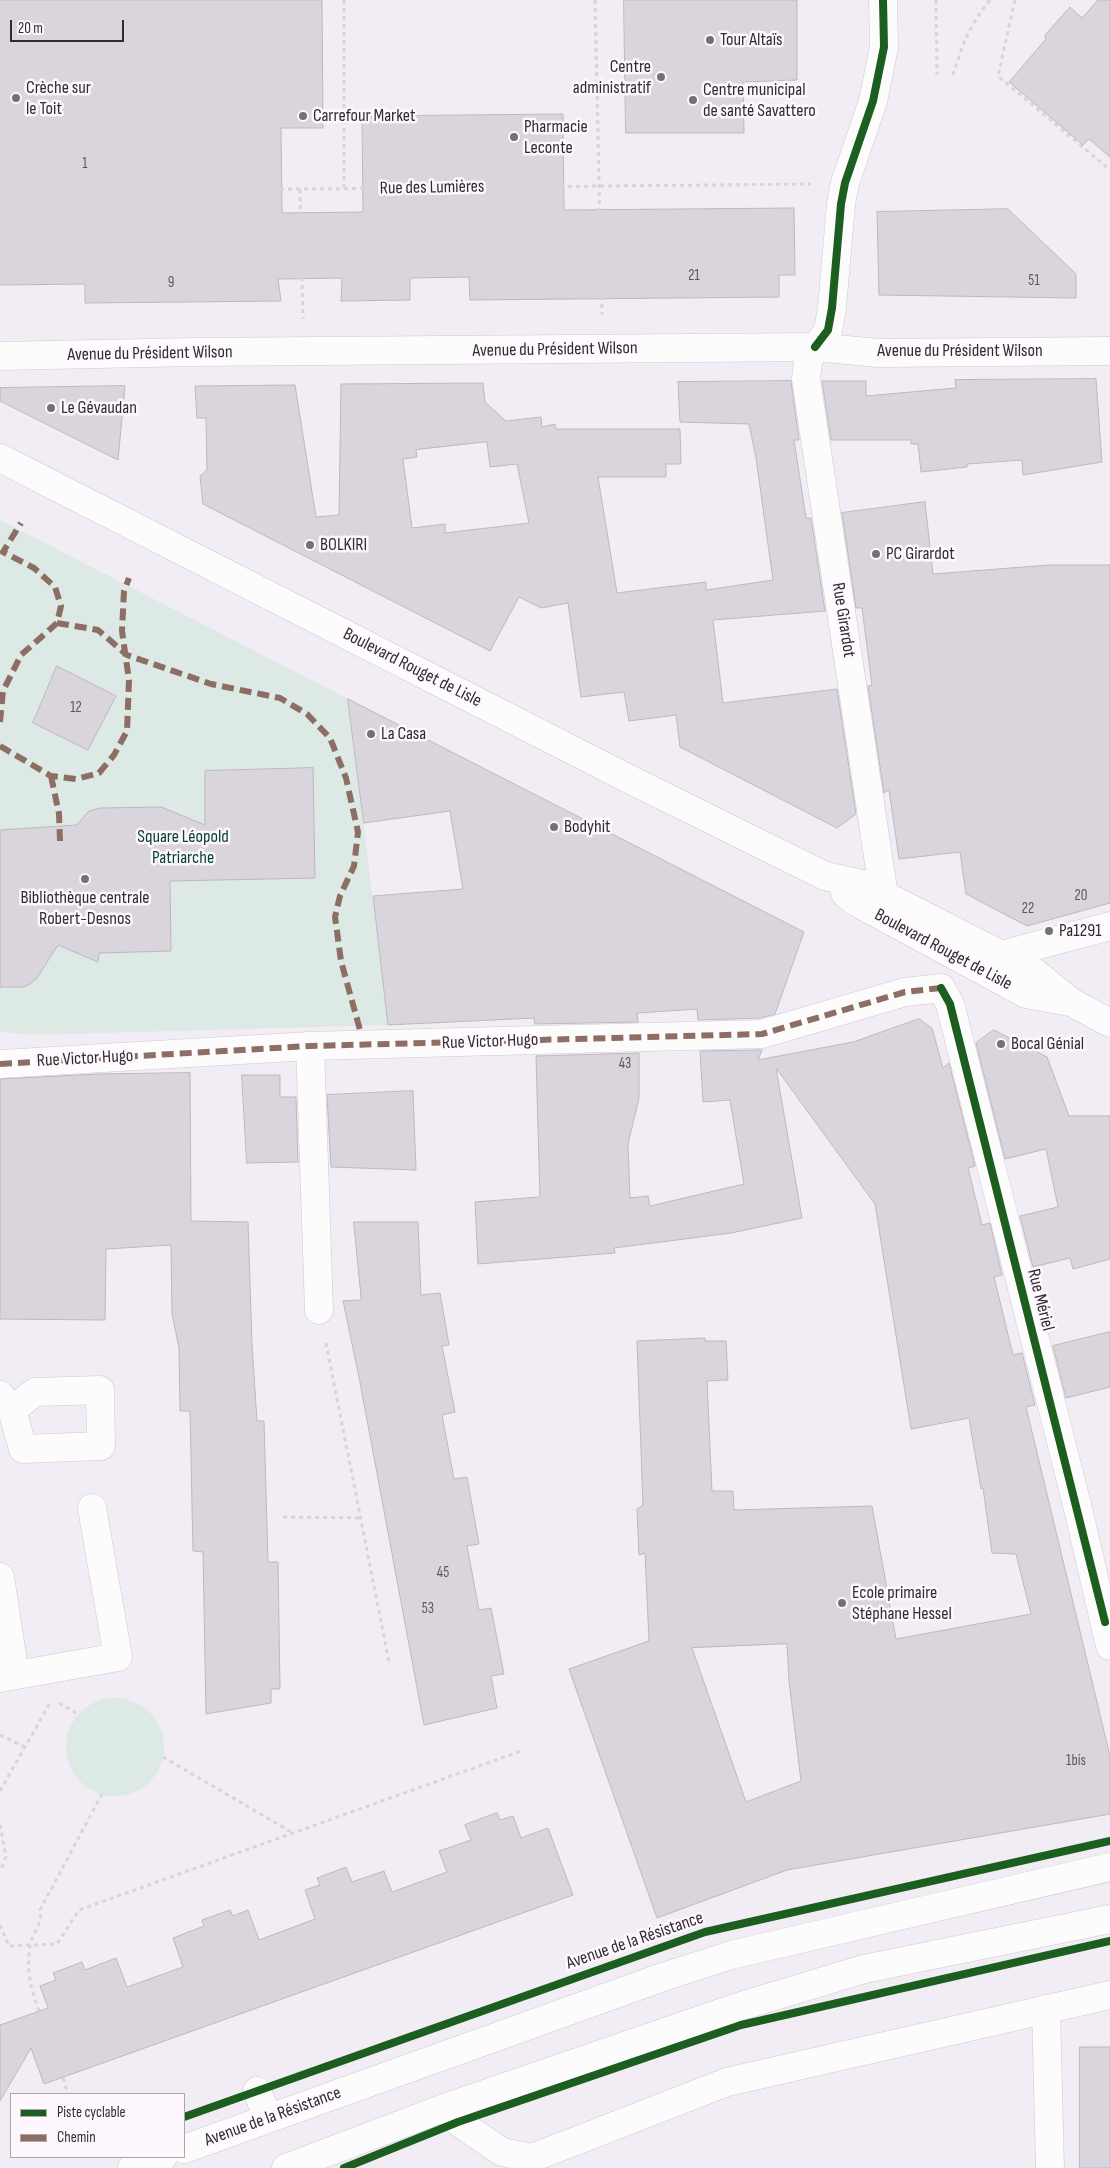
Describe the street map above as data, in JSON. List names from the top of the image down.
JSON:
{
  "streets": {
    "street": [
      "Avenue du Président Wilson",
      "Rue Girardot",
      "Boulevard Rouget de Lisle",
      "Rue Victor Hugo",
      "Rue Mériel",
      "Avenue de la Résistance"
    ],
    "path": ["Rue des Lumières"]
  },
  "crossings": [
    ["Rue des Lumières", "Rue Girardot"],
    ["Avenue du Président Wilson", "Rue Girardot"],
    ["Rue Girardot", "Boulevard Rouget de Lisle"],
    ["Rue Victor Hugo", "Rue Mériel"]
  ],
  "parks": ["Square Léopold Patriarche"],
  "places": [
    "Tour Altaïs",
    "Centre administratif",
    "Crèche sur le Toit",
    "Centre municipal de santé Savattero",
    "Carrefour Market",
    "Pharmacie Leconte",
    "Le Gévaudan",
    "BOLKIRI",
    "PC Girardot",
    "La Casa",
    "Bodyhit",
    "Bibliothèque centrale Robert-Desnos",
    "Pa1291",
    "Bocal Génial",
    "Ecole primaire Stéphane Hessel"
  ],
  "house_numbers": [
    "1",
    "21",
    "51",
    "9",
    "12",
    "20",
    "22",
    "43",
    "45",
    "53",
    "1bis"
  ],
  "legend": ["Piste cyclable", "Chemin"],
  "scale_bar": "20 m"
}
